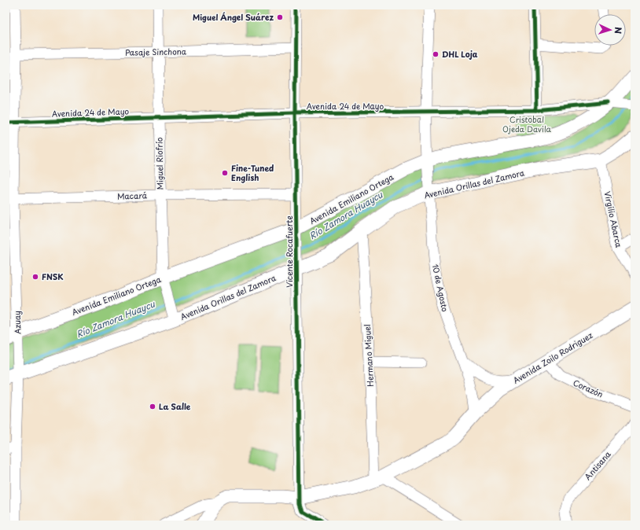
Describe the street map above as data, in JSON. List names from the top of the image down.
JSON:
{
  "streets": {
    "main road": ["Avenida Orillas del Zamora", "Avenida Emiliano Ortega", "Avenida Zoilo Rodriguez"],
    "street": [
      "Pasaje Sinchona",
      "Avenida 24 de Mayo",
      "Miguel Riofrío",
      "Macará",
      "Virgilio Abarca",
      "Vicente Rocafuerte",
      "10 de Agosto",
      "Azuay",
      "Hermano Miguel",
      "Corazón",
      "Antisana"
    ]
  },
  "crossings": [
    ["Pasaje Sinchona", "Miguel Riofrío"],
    ["Pasaje Sinchona", "Vicente Rocafuerte"],
    ["Pasaje Sinchona", "Azuay"],
    ["Avenida 24 de Mayo", "Miguel Riofrío"],
    ["Avenida 24 de Mayo", "Avenida Emiliano Ortega"],
    ["Avenida 24 de Mayo", "Vicente Rocafuerte"],
    ["Avenida 24 de Mayo", "Azuay"],
    ["Miguel Riofrío", "Avenida Orillas del Zamora"],
    ["Miguel Riofrío", "Macará"],
    ["Miguel Riofrío", "Avenida Emiliano Ortega"],
    ["Avenida Orillas del Zamora", "Virgilio Abarca"],
    ["Avenida Orillas del Zamora", "Vicente Rocafuerte"],
    ["Avenida Orillas del Zamora", "10 de Agosto"],
    ["Avenida Orillas del Zamora", "Azuay"],
    ["Avenida Orillas del Zamora", "Hermano Miguel"],
    ["Macará", "Vicente Rocafuerte"],
    ["Macará", "Azuay"],
    ["Avenida Emiliano Ortega", "Vicente Rocafuerte"],
    ["Avenida Emiliano Ortega", "10 de Agosto"],
    ["Avenida Emiliano Ortega", "Azuay"],
    ["Vicente Rocafuerte", "Avenida Zoilo Rodriguez"],
    ["10 de Agosto", "Avenida Zoilo Rodriguez"],
    ["Hermano Miguel", "Avenida Zoilo Rodriguez"],
    ["Avenida Zoilo Rodriguez", "Corazón"]
  ],
  "water": ["Río Zamora Huaycu"],
  "parks": ["Cristobal Ojeda Davila"],
  "places": [
    "Miguel Ángel Suárez",
    "DHL Loja",
    "Fine-Tuned English",
    "FNSK",
    "La Salle"
  ],
  "north": "right"
}
